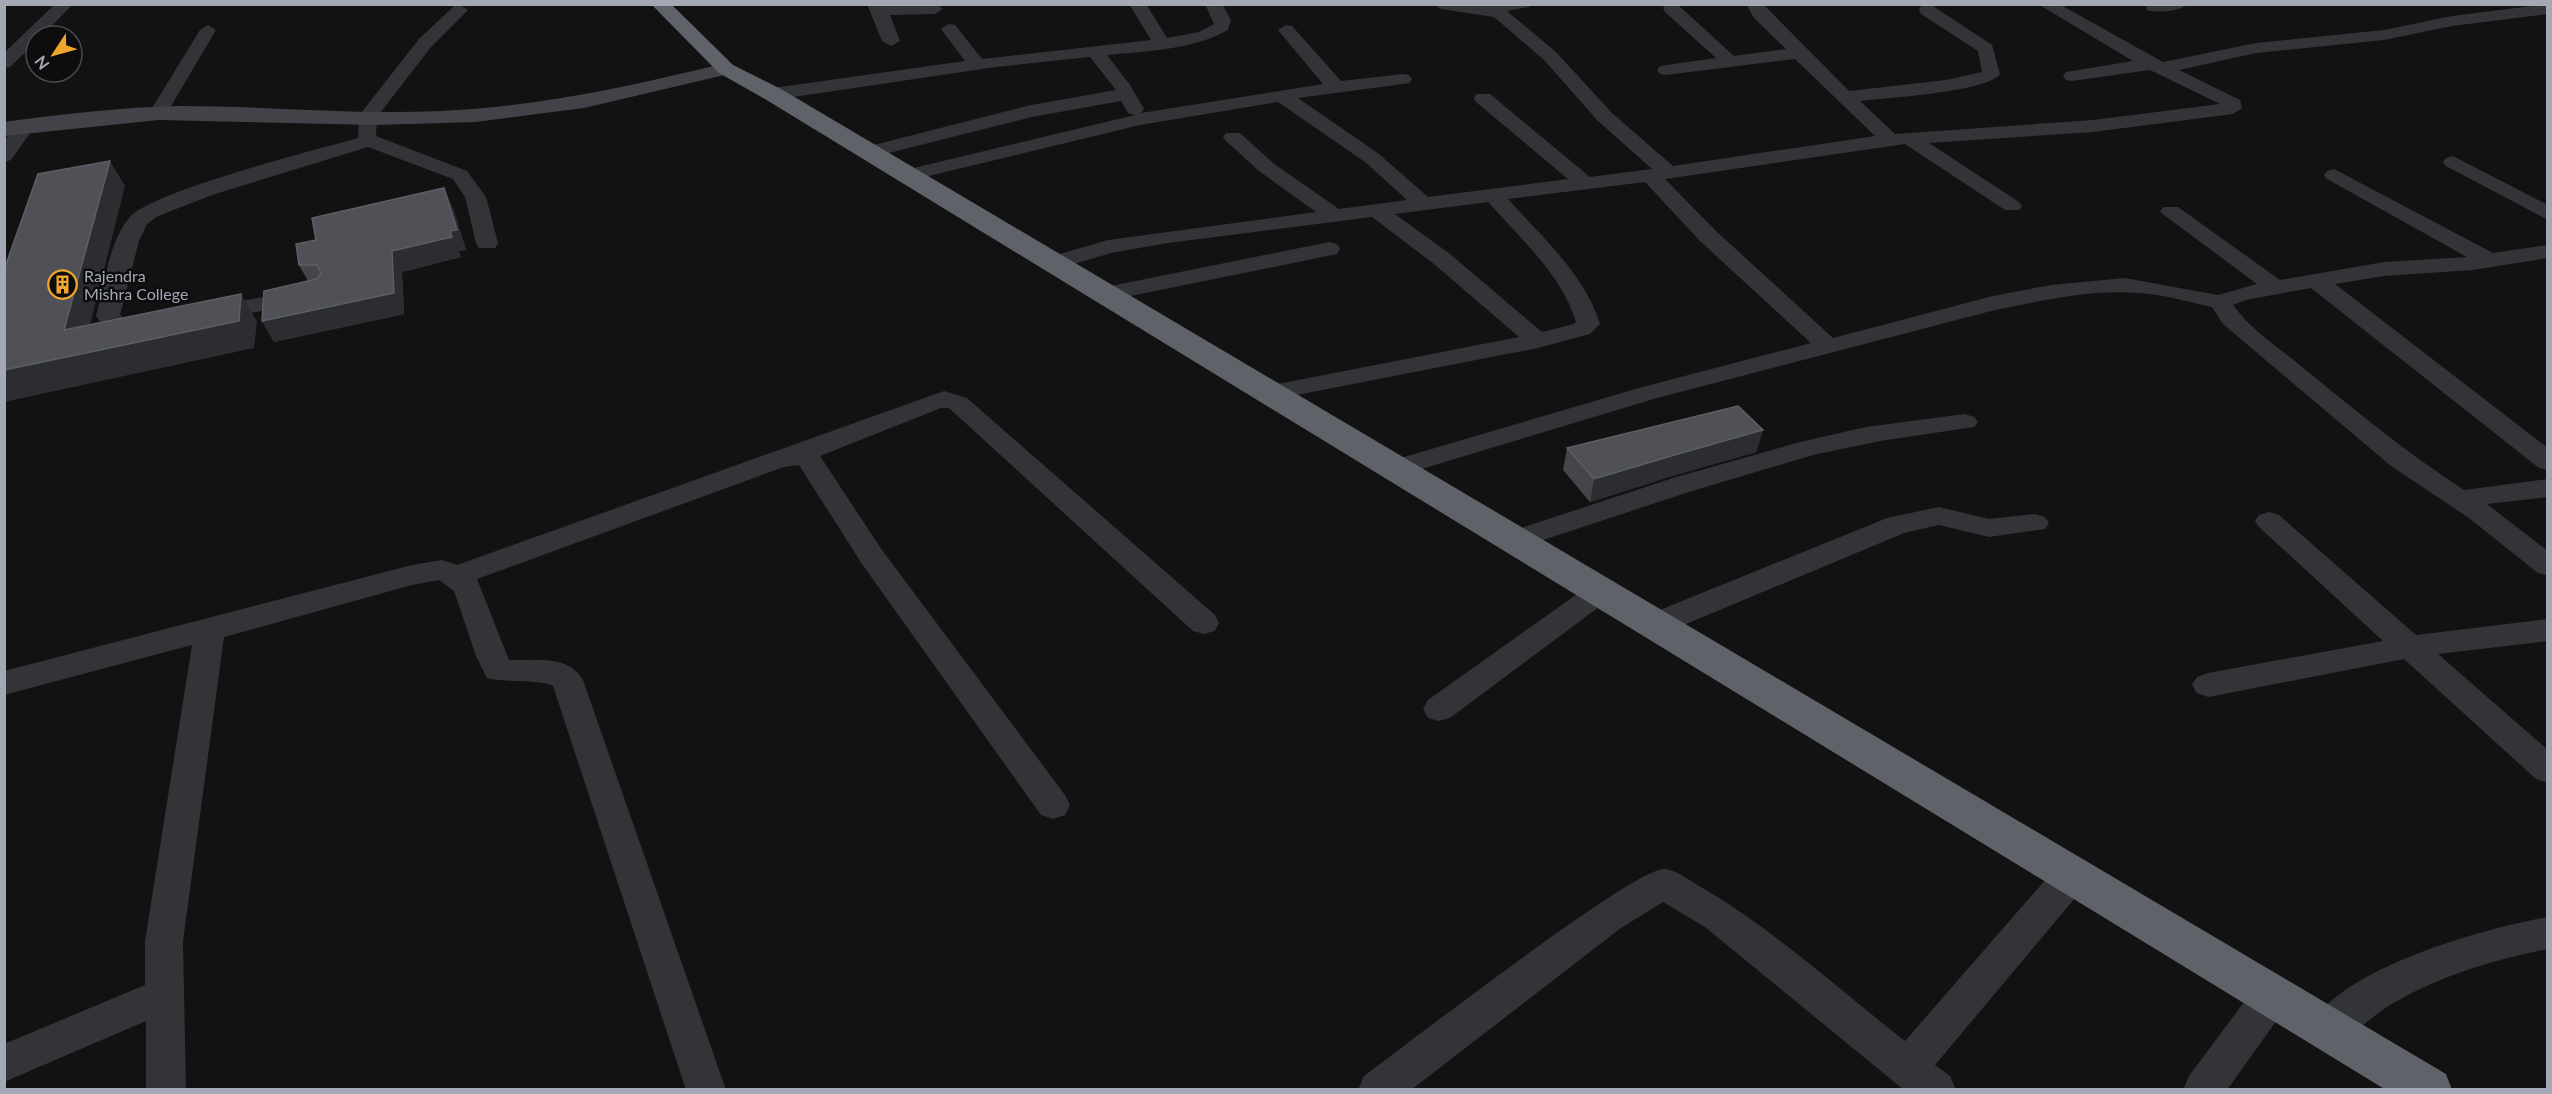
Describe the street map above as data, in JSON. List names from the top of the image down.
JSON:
{
  "places": {
    "building": ["Rajendra Mishra College"]
  },
  "north": "bottom left"
}
